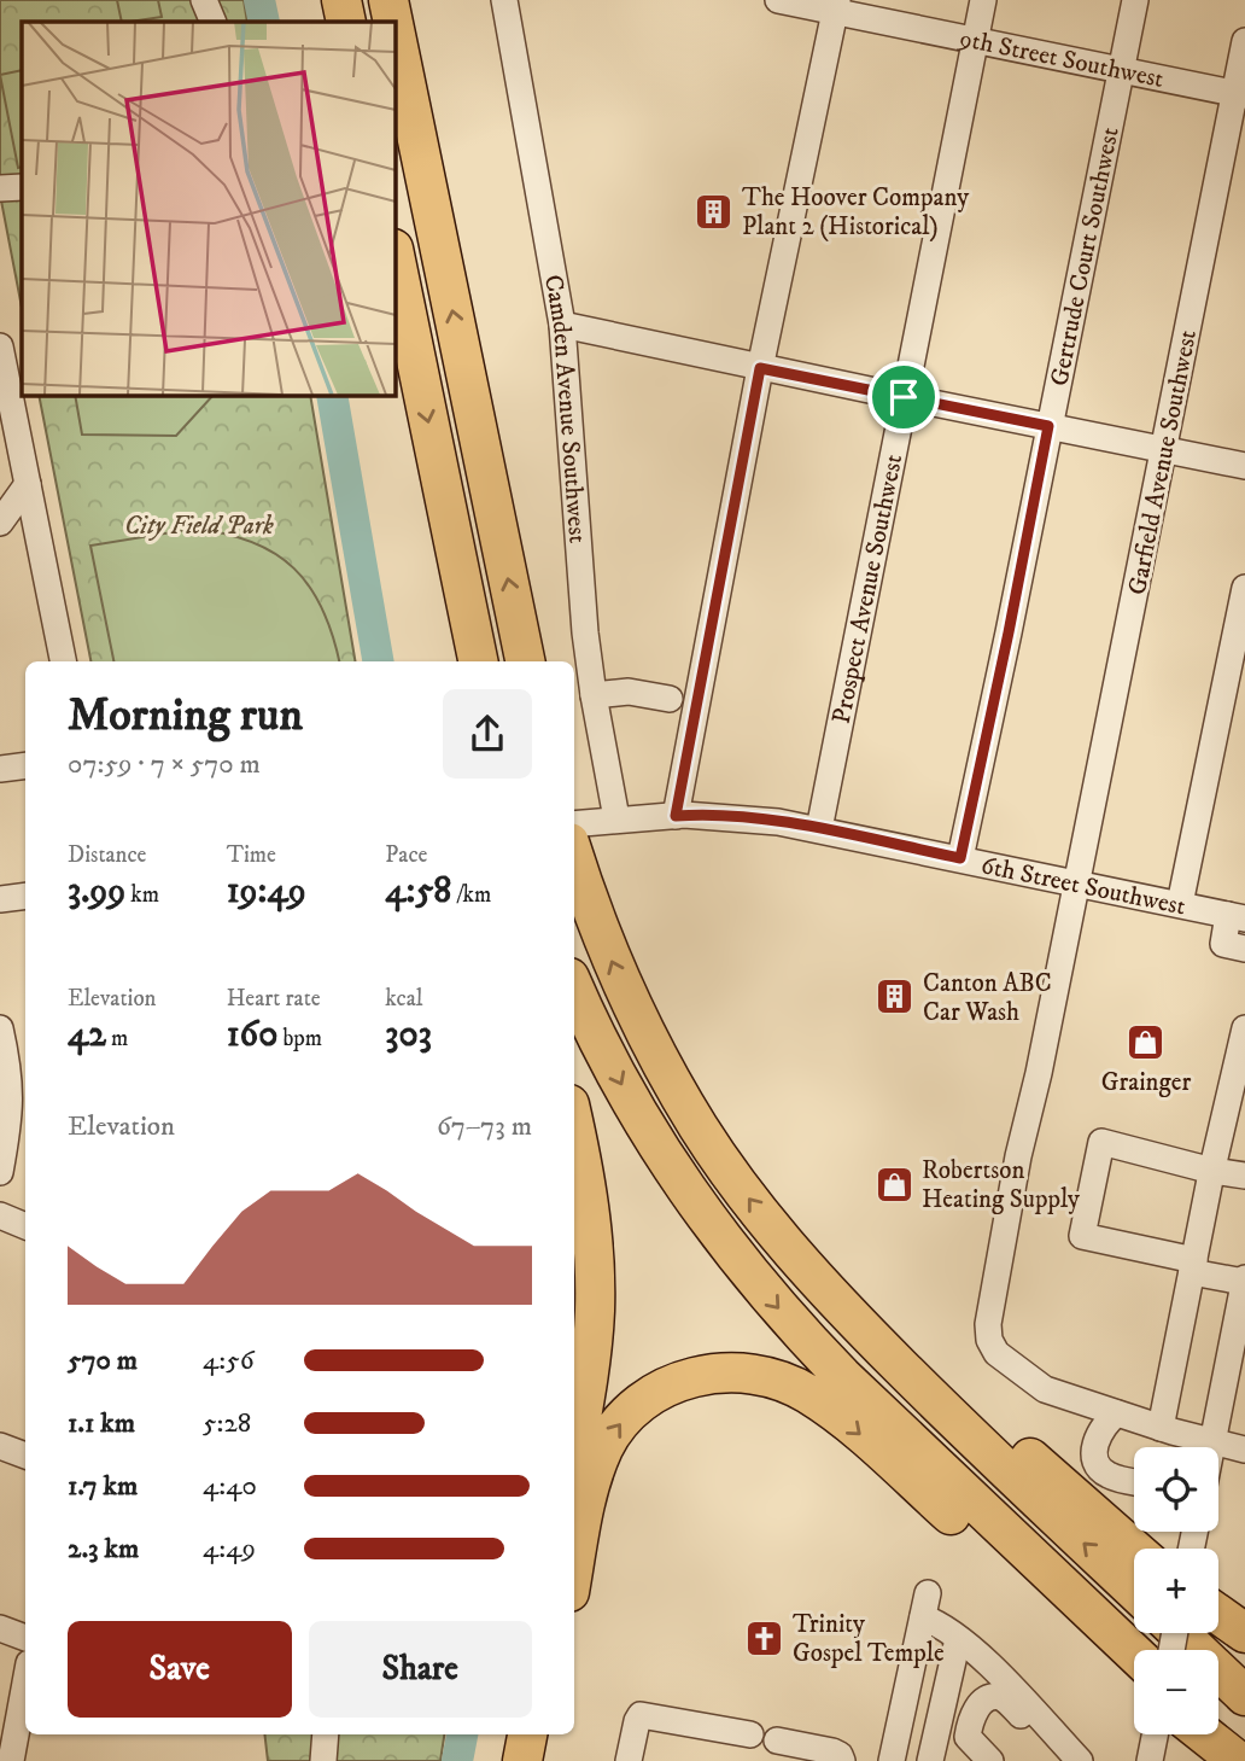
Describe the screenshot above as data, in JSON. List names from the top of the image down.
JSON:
{
  "streets": {
    "street": [
      "9th Street Southwest",
      "Gertrude Court Southwest",
      "Camden Avenue Southwest",
      "Garfield Avenue Southwest",
      "Prospect Avenue Southwest",
      "6th Street Southwest"
    ]
  },
  "crossings": [
    ["9th Street Southwest", "Gertrude Court Southwest"],
    ["9th Street Southwest", "Garfield Avenue Southwest"],
    ["9th Street Southwest", "Prospect Avenue Southwest"],
    ["Gertrude Court Southwest", "6th Street Southwest"],
    ["Camden Avenue Southwest", "6th Street Southwest"],
    ["Garfield Avenue Southwest", "6th Street Southwest"],
    ["Prospect Avenue Southwest", "6th Street Southwest"]
  ],
  "parks": ["City Field Park"],
  "places": {
    "building": ["The Hoover Company Plant 2 (Historical)", "Canton ABC Car Wash"],
    "shop": ["Grainger", "Robertson Heating Supply"],
    "church": ["Trinity Gospel Temple"]
  },
  "page": {
    "heading": ["Morning run", "07:59 · 7 × 570 m"],
    "stats": [
      ["Distance", "3.99 km"],
      ["Time", "19:49"],
      ["Pace", "4:58 /km"],
      ["Elevation", "42 m"],
      ["Heart rate", "160 bpm"],
      ["kcal", "303"]
    ],
    "chart": ["Elevation", "67–73 m"],
    "list": [
      {
        "name": "570 m",
        "note": "4:56"
      },
      {
        "name": "1.1 km",
        "note": "5:28"
      },
      {
        "name": "1.7 km",
        "note": "4:40"
      },
      {
        "name": "2.3 km",
        "note": "4:49"
      }
    ],
    "map_buttons": ["+", "−"],
    "buttons": ["Save", "Share"]
  }
}
